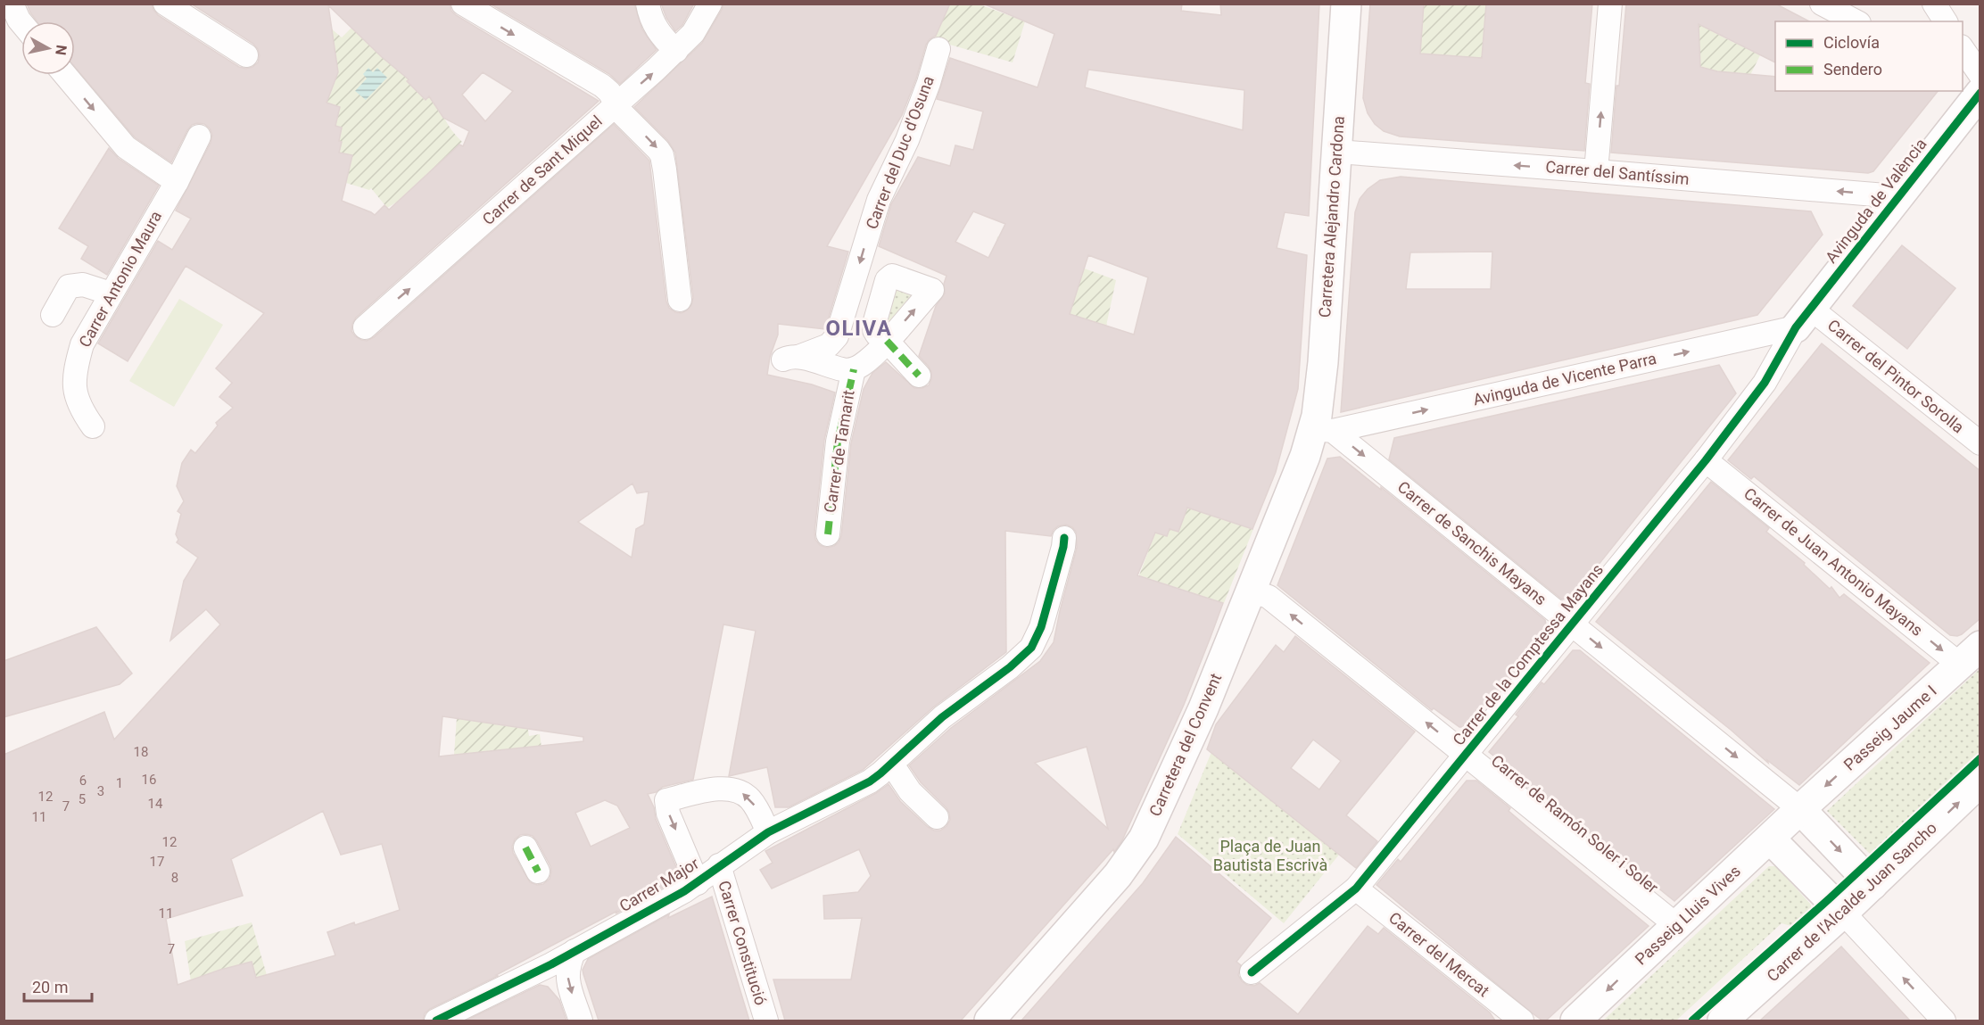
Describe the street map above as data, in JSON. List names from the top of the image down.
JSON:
{
  "streets": {
    "street": [
      "Carrer del Duc d'Osuna",
      "Carrer de Sant Miquel",
      "Carrer del Santíssim",
      "Avinguda de València",
      "Carretera Alejandro Cardona",
      "Carrer Antonio Maura",
      "Carrer del Pintor Sorolla",
      "Avinguda de Vicente Parra",
      "Carrer de Tamarit",
      "Carrer de Sanchis Mayans",
      "Carrer de Juan Antonio Mayans",
      "Carrer de la Comptessa Mayans",
      "Passeig Jaume I",
      "Carretera del Convent",
      "Carrer de Ramón Soler i Soler",
      "Carrer Major",
      "Carrer de l'Alcalde Juan Sancho",
      "Passeig Lluis Vives",
      "Carrer Constitució",
      "Carrer del Mercat"
    ]
  },
  "crossings": [
    ["Carrer del Duc d'Osuna", "Carrer de Tamarit"],
    ["Carrer del Santíssim", "Avinguda de València"],
    ["Carrer del Santíssim", "Carretera Alejandro Cardona"],
    ["Avinguda de València", "Carrer del Pintor Sorolla"],
    ["Avinguda de València", "Avinguda de Vicente Parra"],
    ["Avinguda de València", "Carrer de la Comptessa Mayans"],
    ["Carretera Alejandro Cardona", "Avinguda de Vicente Parra"],
    ["Carretera Alejandro Cardona", "Carrer de Sanchis Mayans"],
    ["Carretera Alejandro Cardona", "Carretera del Convent"],
    ["Carrer del Pintor Sorolla", "Avinguda de Vicente Parra"],
    ["Carrer del Pintor Sorolla", "Carrer de la Comptessa Mayans"],
    ["Avinguda de Vicente Parra", "Carrer de Sanchis Mayans"],
    ["Avinguda de Vicente Parra", "Carrer de la Comptessa Mayans"],
    ["Avinguda de Vicente Parra", "Carretera del Convent"],
    ["Carrer de Sanchis Mayans", "Carrer de la Comptessa Mayans"],
    ["Carrer de Sanchis Mayans", "Passeig Jaume I"],
    ["Carrer de Sanchis Mayans", "Carretera del Convent"],
    ["Carrer de Sanchis Mayans", "Passeig Lluis Vives"],
    ["Carrer de Juan Antonio Mayans", "Carrer de la Comptessa Mayans"],
    ["Carrer de Juan Antonio Mayans", "Passeig Jaume I"],
    ["Carrer de la Comptessa Mayans", "Carrer de Ramón Soler i Soler"],
    ["Carrer de la Comptessa Mayans", "Carrer del Mercat"],
    ["Passeig Jaume I", "Passeig Lluis Vives"],
    ["Carretera del Convent", "Carrer de Ramón Soler i Soler"],
    ["Carrer de Ramón Soler i Soler", "Passeig Lluis Vives"],
    ["Carrer Major", "Carrer Constitució"]
  ],
  "one_way": [
    "Carrer de Sant Miquel",
    "Carrer del Santíssim",
    "Avinguda de Vicente Parra",
    "Carrer de Sanchis Mayans",
    "Carrer de Juan Antonio Mayans",
    "Passeig Jaume I",
    "Carrer de Ramón Soler i Soler",
    "Carrer de l'Alcalde Juan Sancho",
    "Passeig Lluis Vives"
  ],
  "districts": ["OLIVA"],
  "parks": ["Plaça de Juan Bautista Escrivà"],
  "house_numbers": [
    "18",
    "16",
    "6",
    "1",
    "3",
    "12",
    "5",
    "14",
    "7",
    "11",
    "12",
    "17",
    "8",
    "11",
    "7"
  ],
  "legend": ["Ciclovía", "Sendero"],
  "scale_bar": "20 m",
  "north": "right"
}
